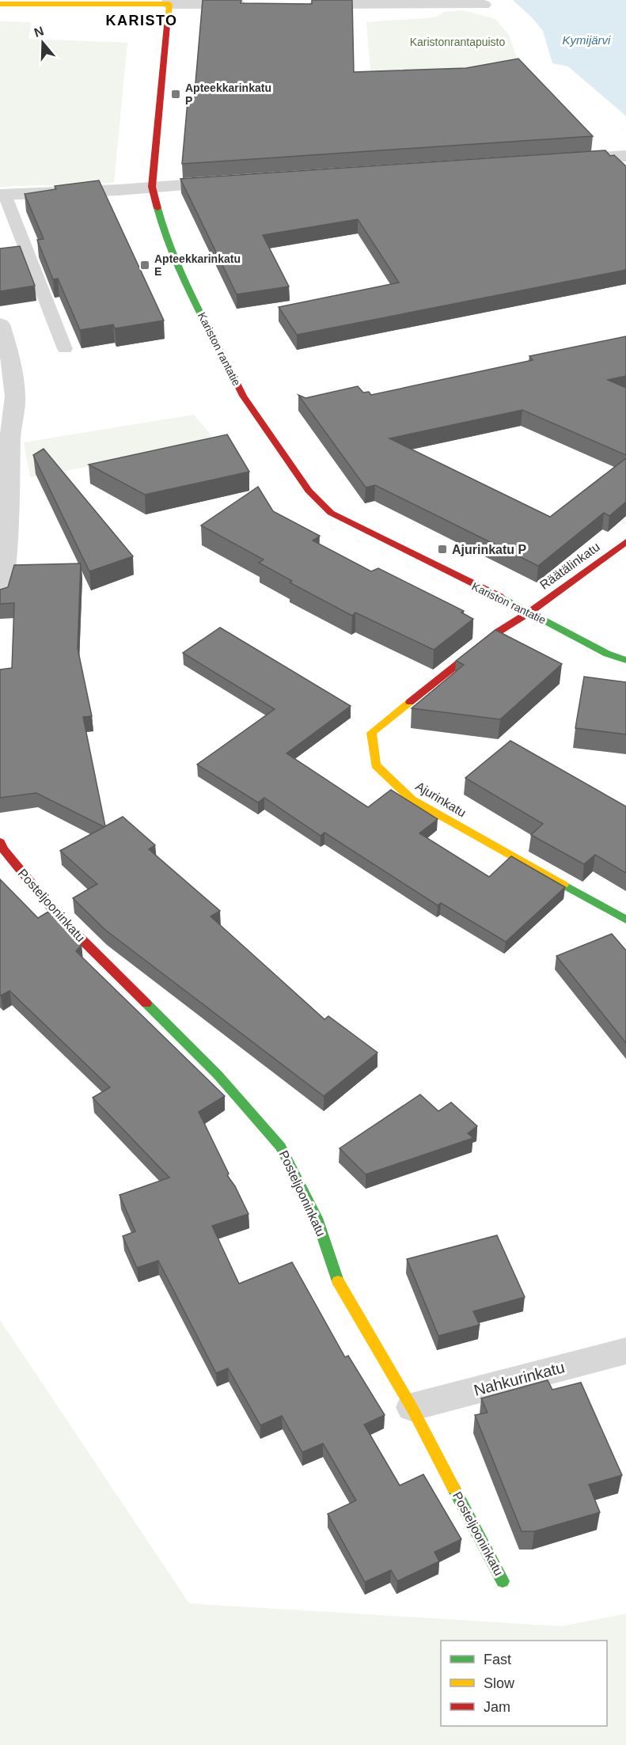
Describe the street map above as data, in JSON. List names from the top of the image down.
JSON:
{
  "streets": {
    "street": [
      "Kariston rantatie",
      "Räätälinkatu",
      "Ajurinkatu",
      "Posteljooninkatu",
      "Nahkurinkatu"
    ]
  },
  "crossings": [
    ["Kariston rantatie", "Räätälinkatu"],
    ["Kariston rantatie", "Ajurinkatu"],
    ["Räätälinkatu", "Ajurinkatu"],
    ["Posteljooninkatu", "Nahkurinkatu"]
  ],
  "districts": ["KARISTO"],
  "water": ["Kymijärvi"],
  "parks": ["Karistonrantapuisto"],
  "places": {
    "transit": ["Apteekkarinkatu P", "Apteekkarinkatu E", "Ajurinkatu P"]
  },
  "legend": ["Fast", "Slow", "Jam"],
  "north": "top"
}
